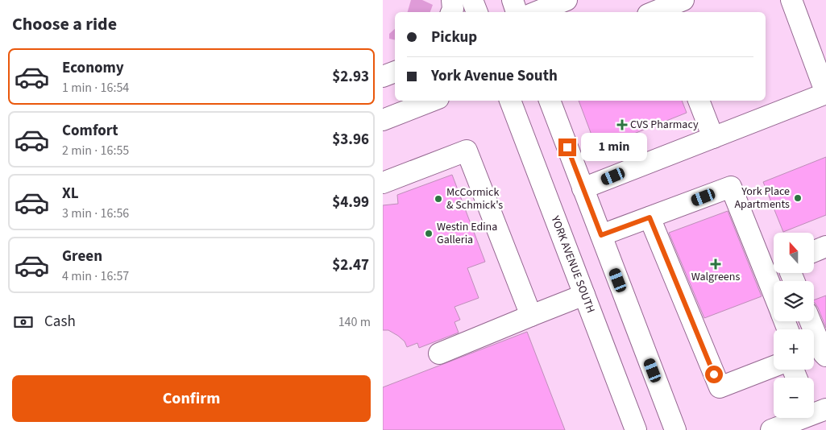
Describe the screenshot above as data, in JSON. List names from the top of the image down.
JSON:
{
  "streets": {
    "street": ["YORK AVENUE SOUTH"]
  },
  "places": {
    "health": ["CVS Pharmacy", "Walgreens"],
    "other": ["York Place Apartments", "McCormick & Schmick's", "Westin Edina Galleria"]
  },
  "north": "top",
  "page": {
    "heading": "Choose a ride",
    "banner": ["Pickup", "York Avenue South"],
    "list": [
      {
        "name": "Economy",
        "note": "1 min · 16:54",
        "value": "$2.93"
      },
      {
        "name": "Comfort",
        "note": "2 min · 16:55",
        "value": "$3.96"
      },
      {
        "name": "XL",
        "note": "3 min · 16:56",
        "value": "$4.99"
      },
      {
        "name": "Green",
        "note": "4 min · 16:57",
        "value": "$2.47"
      }
    ],
    "bubble": "1 min",
    "map_buttons": ["+", "−"],
    "pay": ["Cash", "140 m"],
    "buttons": "Confirm"
  }
}
